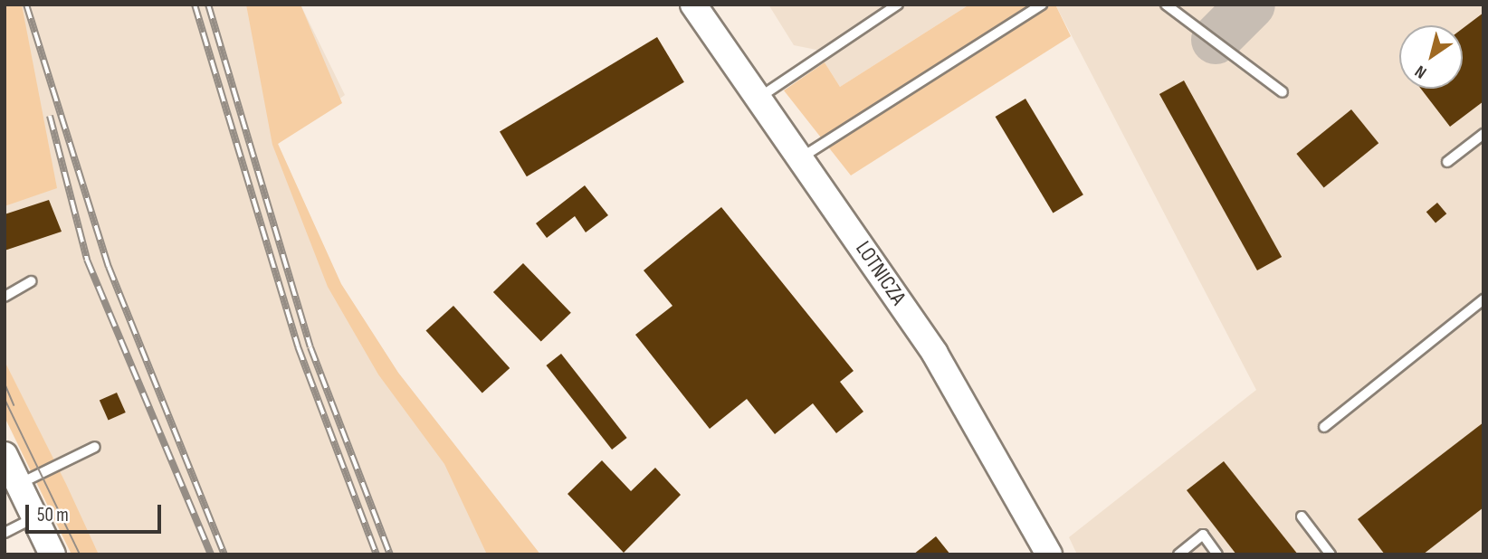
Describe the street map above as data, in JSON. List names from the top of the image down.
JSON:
{
  "streets": {
    "street": ["LOTNICZA"]
  },
  "scale_bar": "50 m",
  "north": "bottom left"
}
